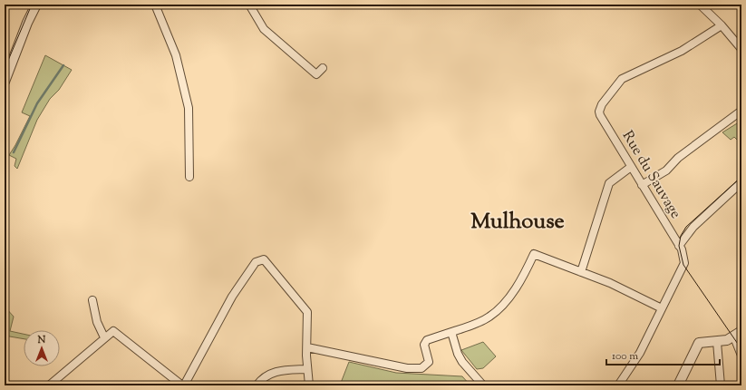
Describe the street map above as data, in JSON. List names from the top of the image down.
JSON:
{
  "streets": {
    "street": ["Rue du Sauvage"]
  },
  "districts": ["Mulhouse"],
  "scale_bar": "100 m",
  "north": "top"
}
